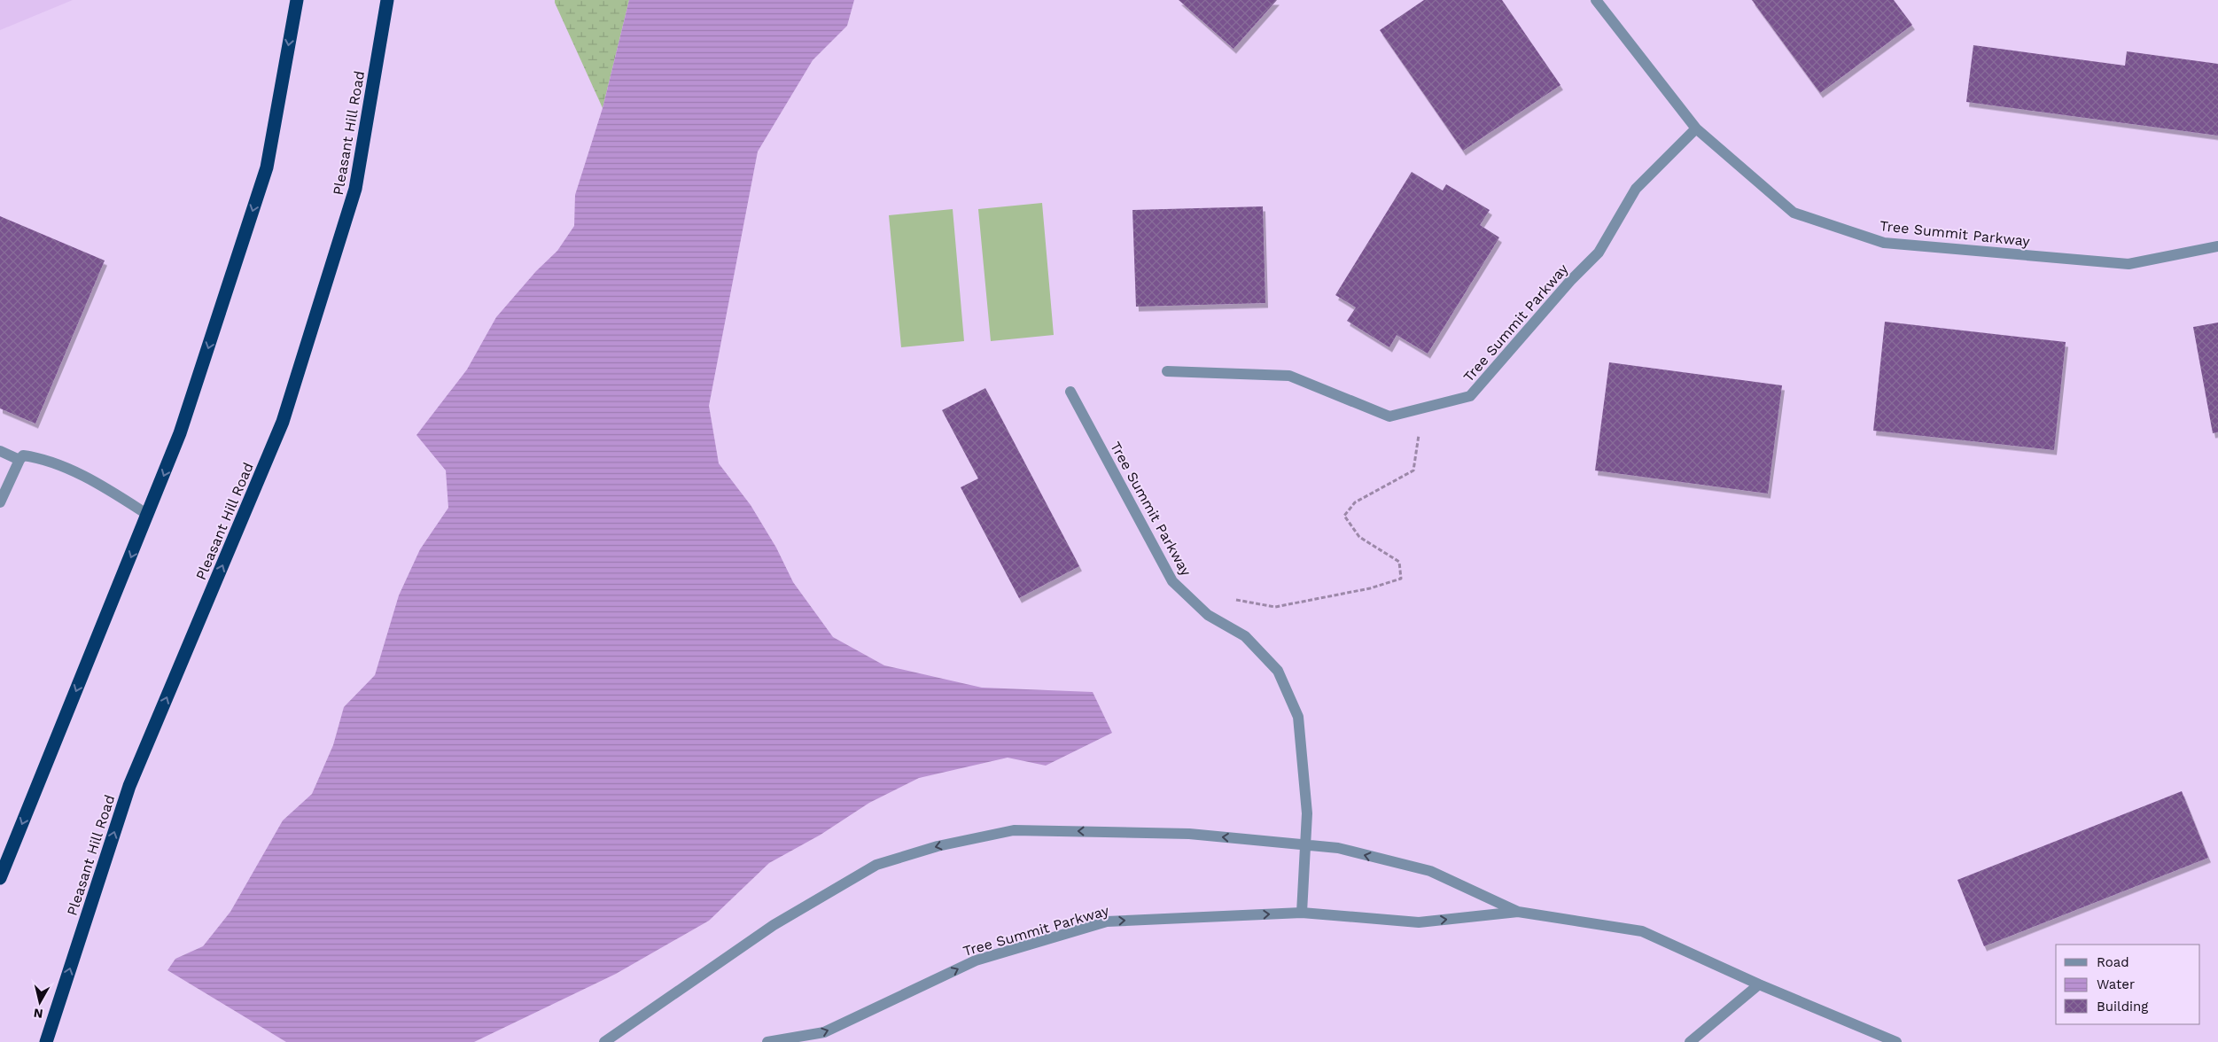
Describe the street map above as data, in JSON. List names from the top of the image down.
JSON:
{
  "streets": {
    "highway": ["Pleasant Hill Road"],
    "street": ["Tree Summit Parkway"]
  },
  "legend": ["Road", "Water", "Building"],
  "north": "bottom"
}
